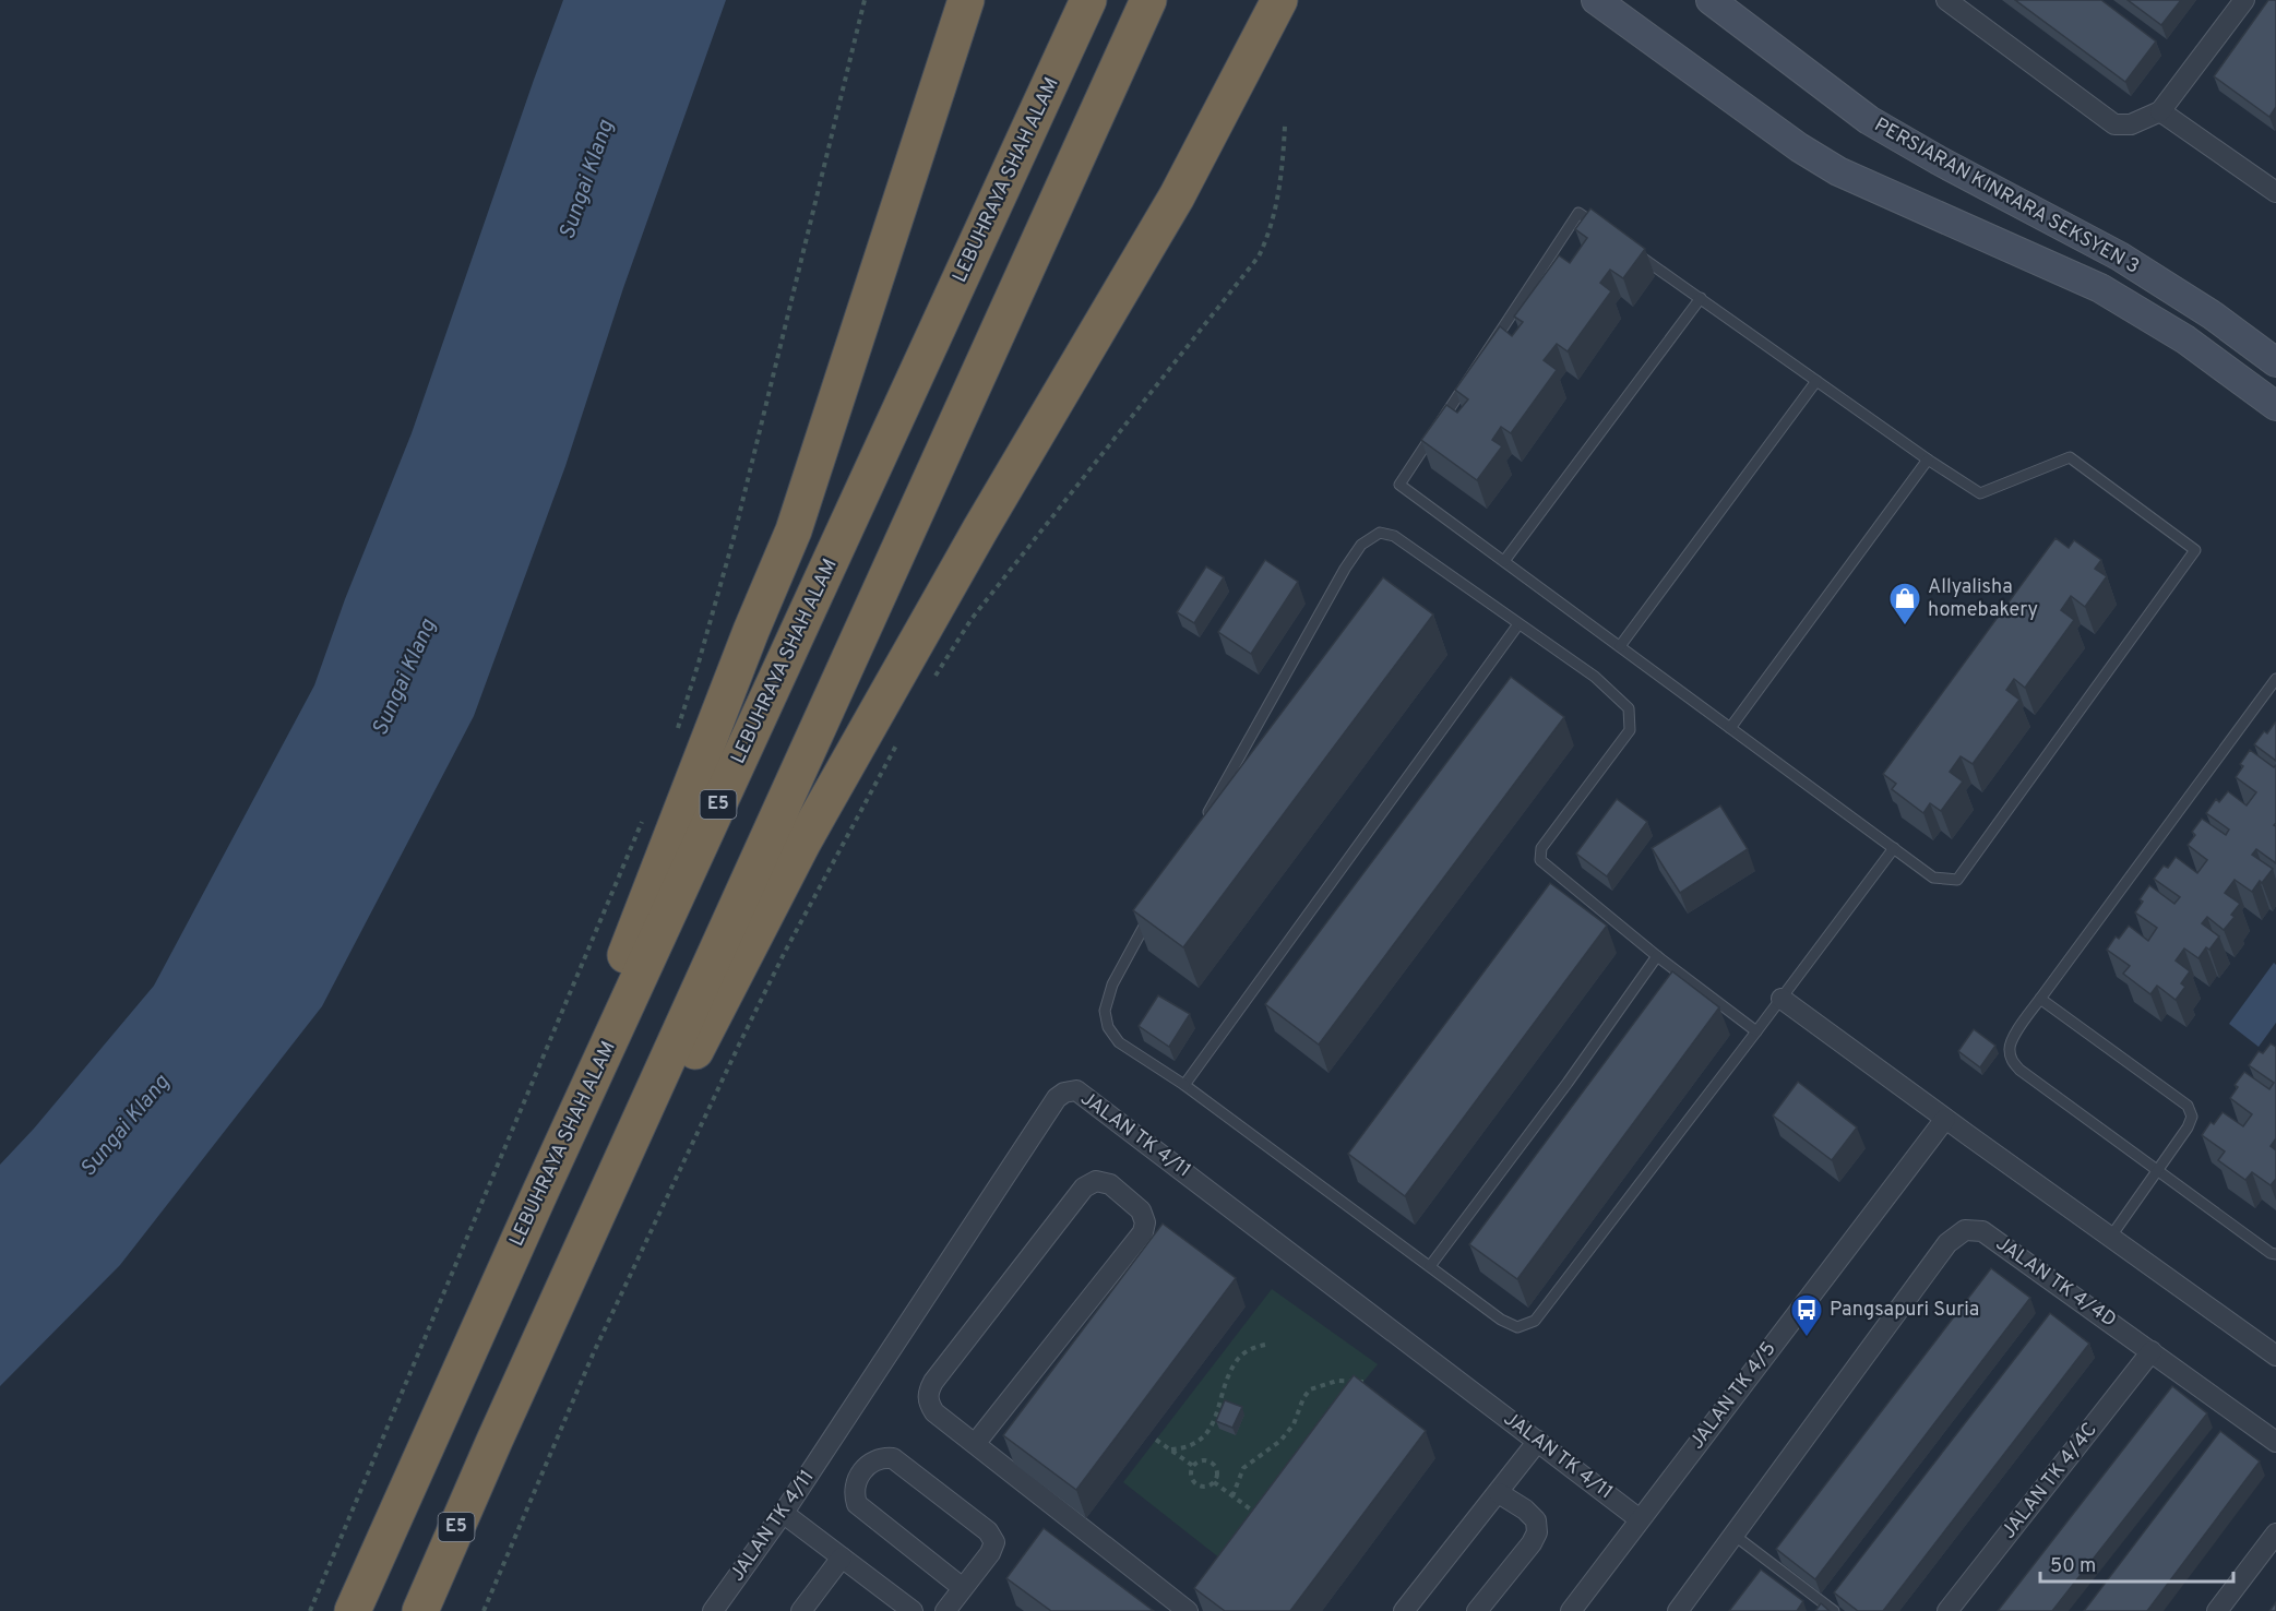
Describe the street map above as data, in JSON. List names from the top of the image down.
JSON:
{
  "streets": {
    "highway": ["LEBUHRAYA SHAH ALAM", "E5"],
    "main road": ["PERSIARAN KINRARA SEKSYEN 3"],
    "street": [
      "JALAN TK 4/11",
      "JALAN TK 4/4D",
      "JALAN TK 4/5",
      "JALAN TK 4/4C"
    ]
  },
  "crossings": [
    ["JALAN TK 4/11", "JALAN TK 4/5"],
    ["JALAN TK 4/4D", "JALAN TK 4/4C"]
  ],
  "water": ["Sungai Klang"],
  "places": {
    "shop": ["Allyalisha homebakery"],
    "bus stop": ["Pangsapuri Suria"]
  },
  "scale_bar": "50 m"
}
